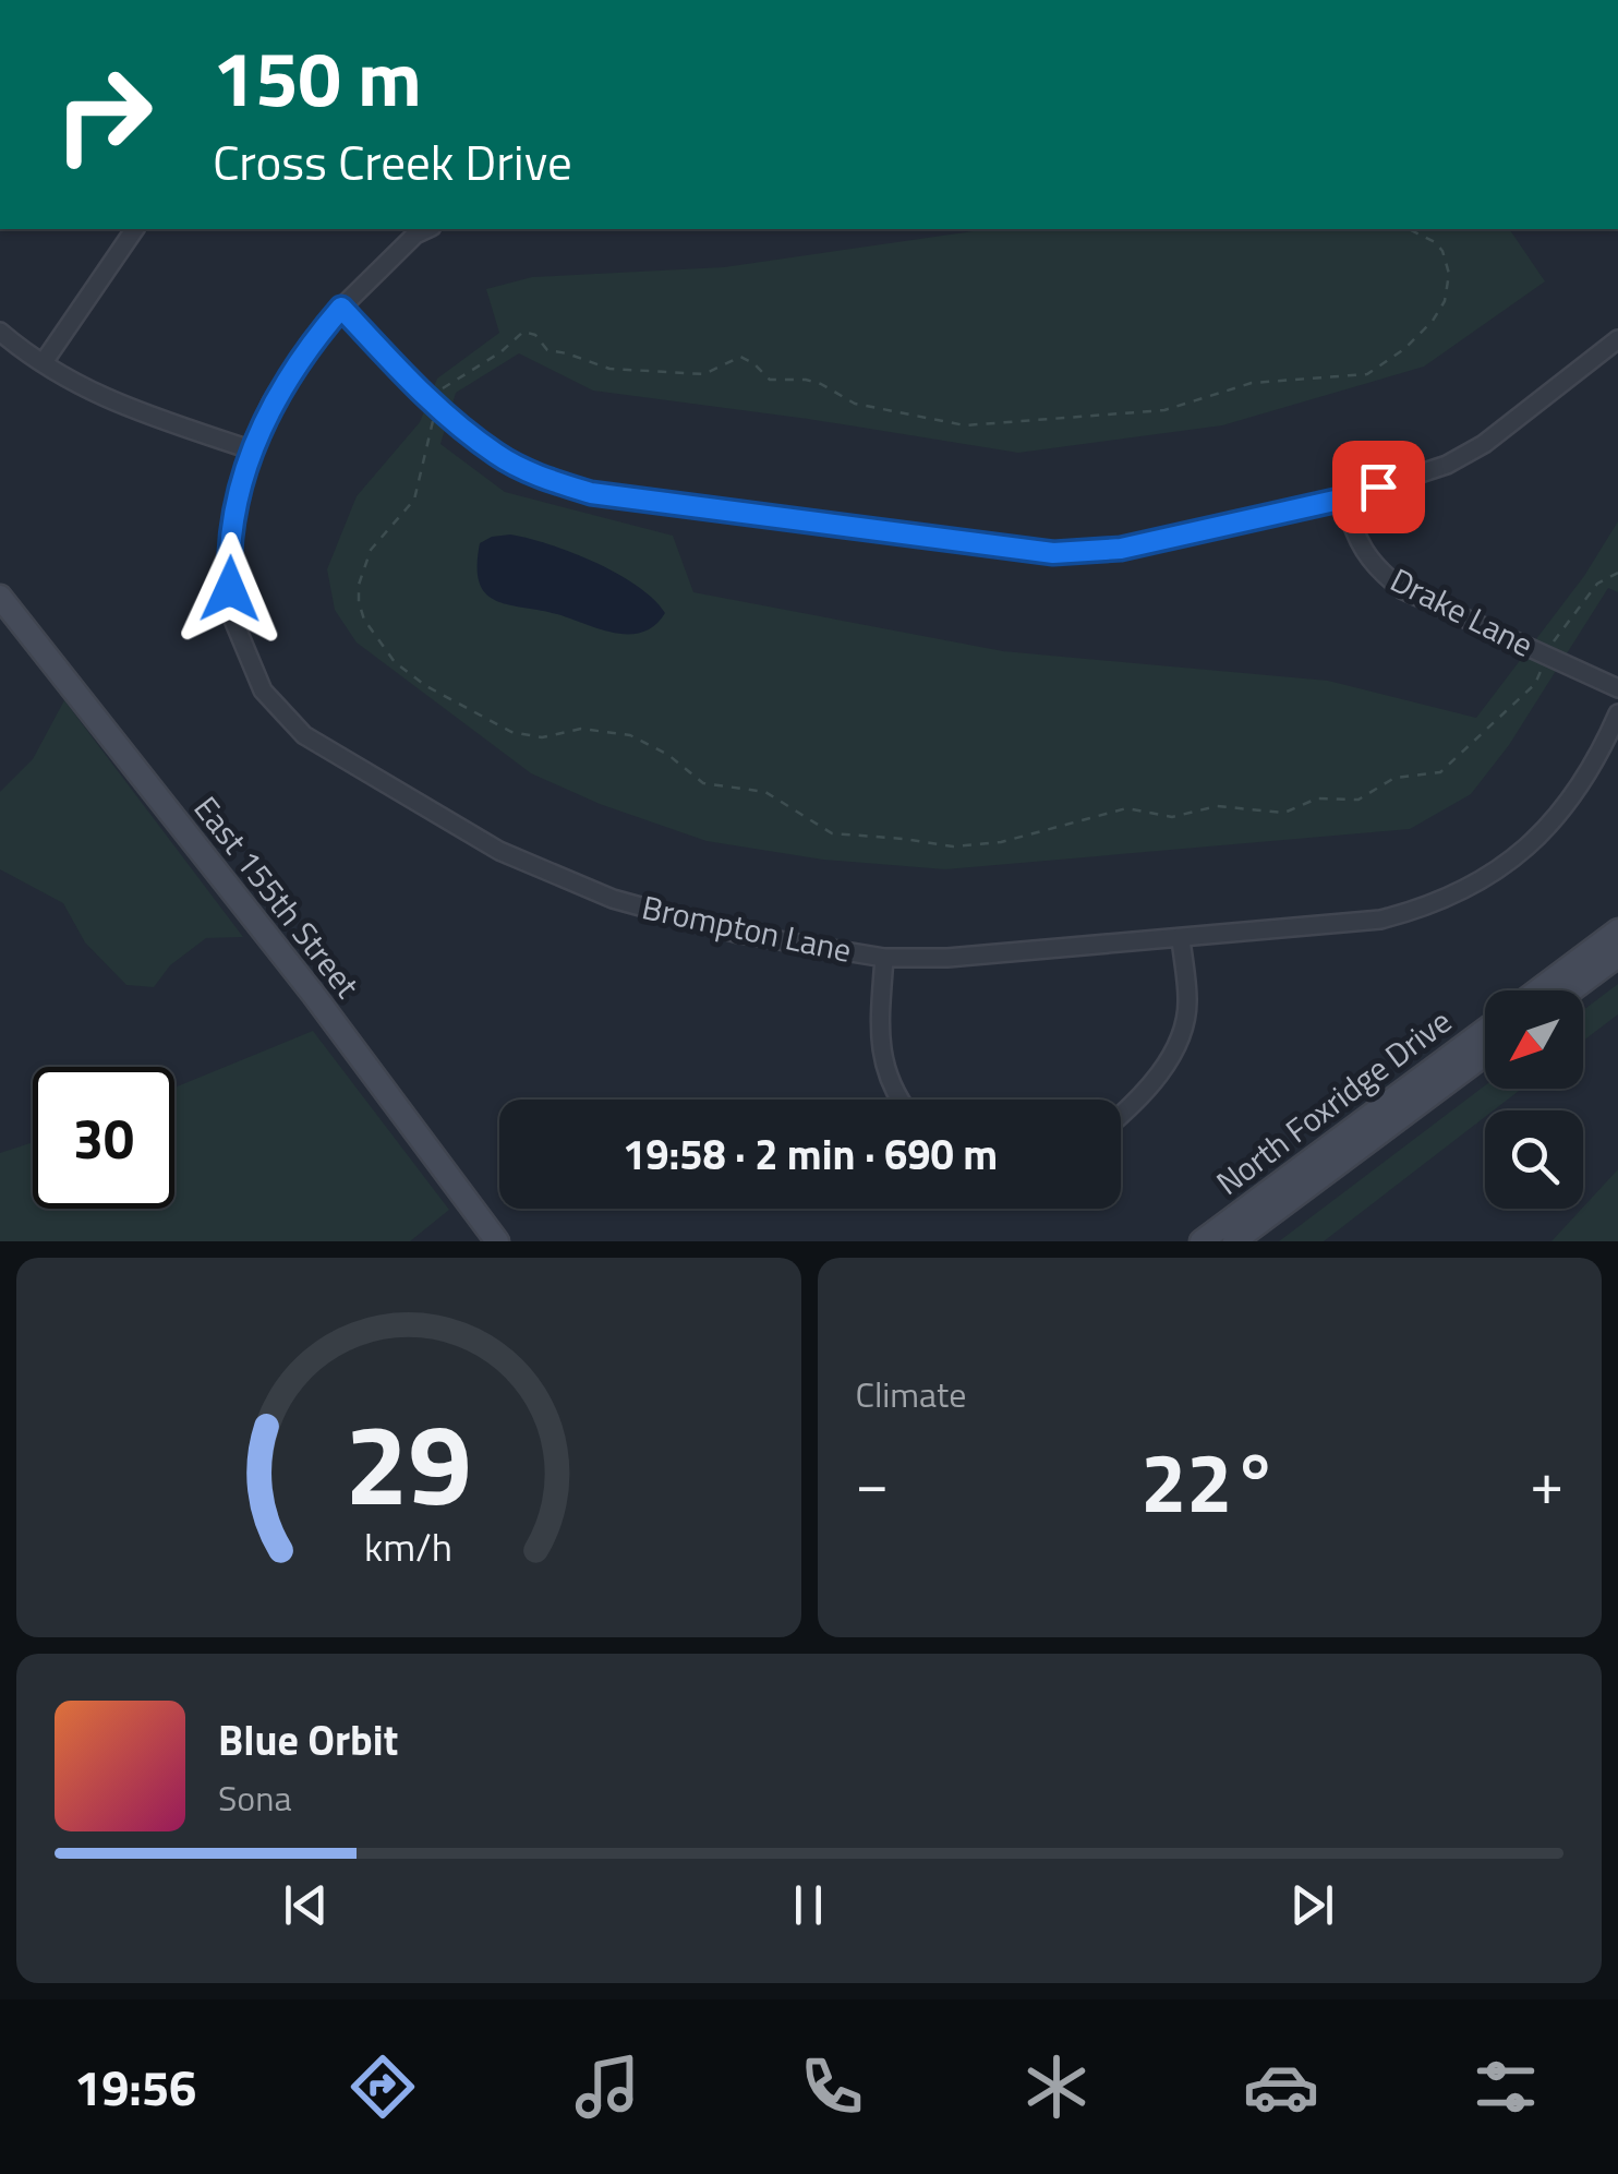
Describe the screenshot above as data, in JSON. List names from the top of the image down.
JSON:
{
  "streets": {
    "street": [
      "Drake Lane",
      "East 155th Street",
      "Brompton Lane",
      "North Foxridge Drive"
    ]
  },
  "north": "bottom left",
  "page": {
    "turn": ["150 m", "Cross Creek Drive"],
    "limit": "30",
    "trip": "19:58 · 2 min · 690 m",
    "tile": "Climate",
    "heat": ["−", "22°", "+"],
    "song": ["Blue Orbit", "Sona"],
    "tabs": "19:56",
    "gauge": ["29", "km/h"]
  }
}
